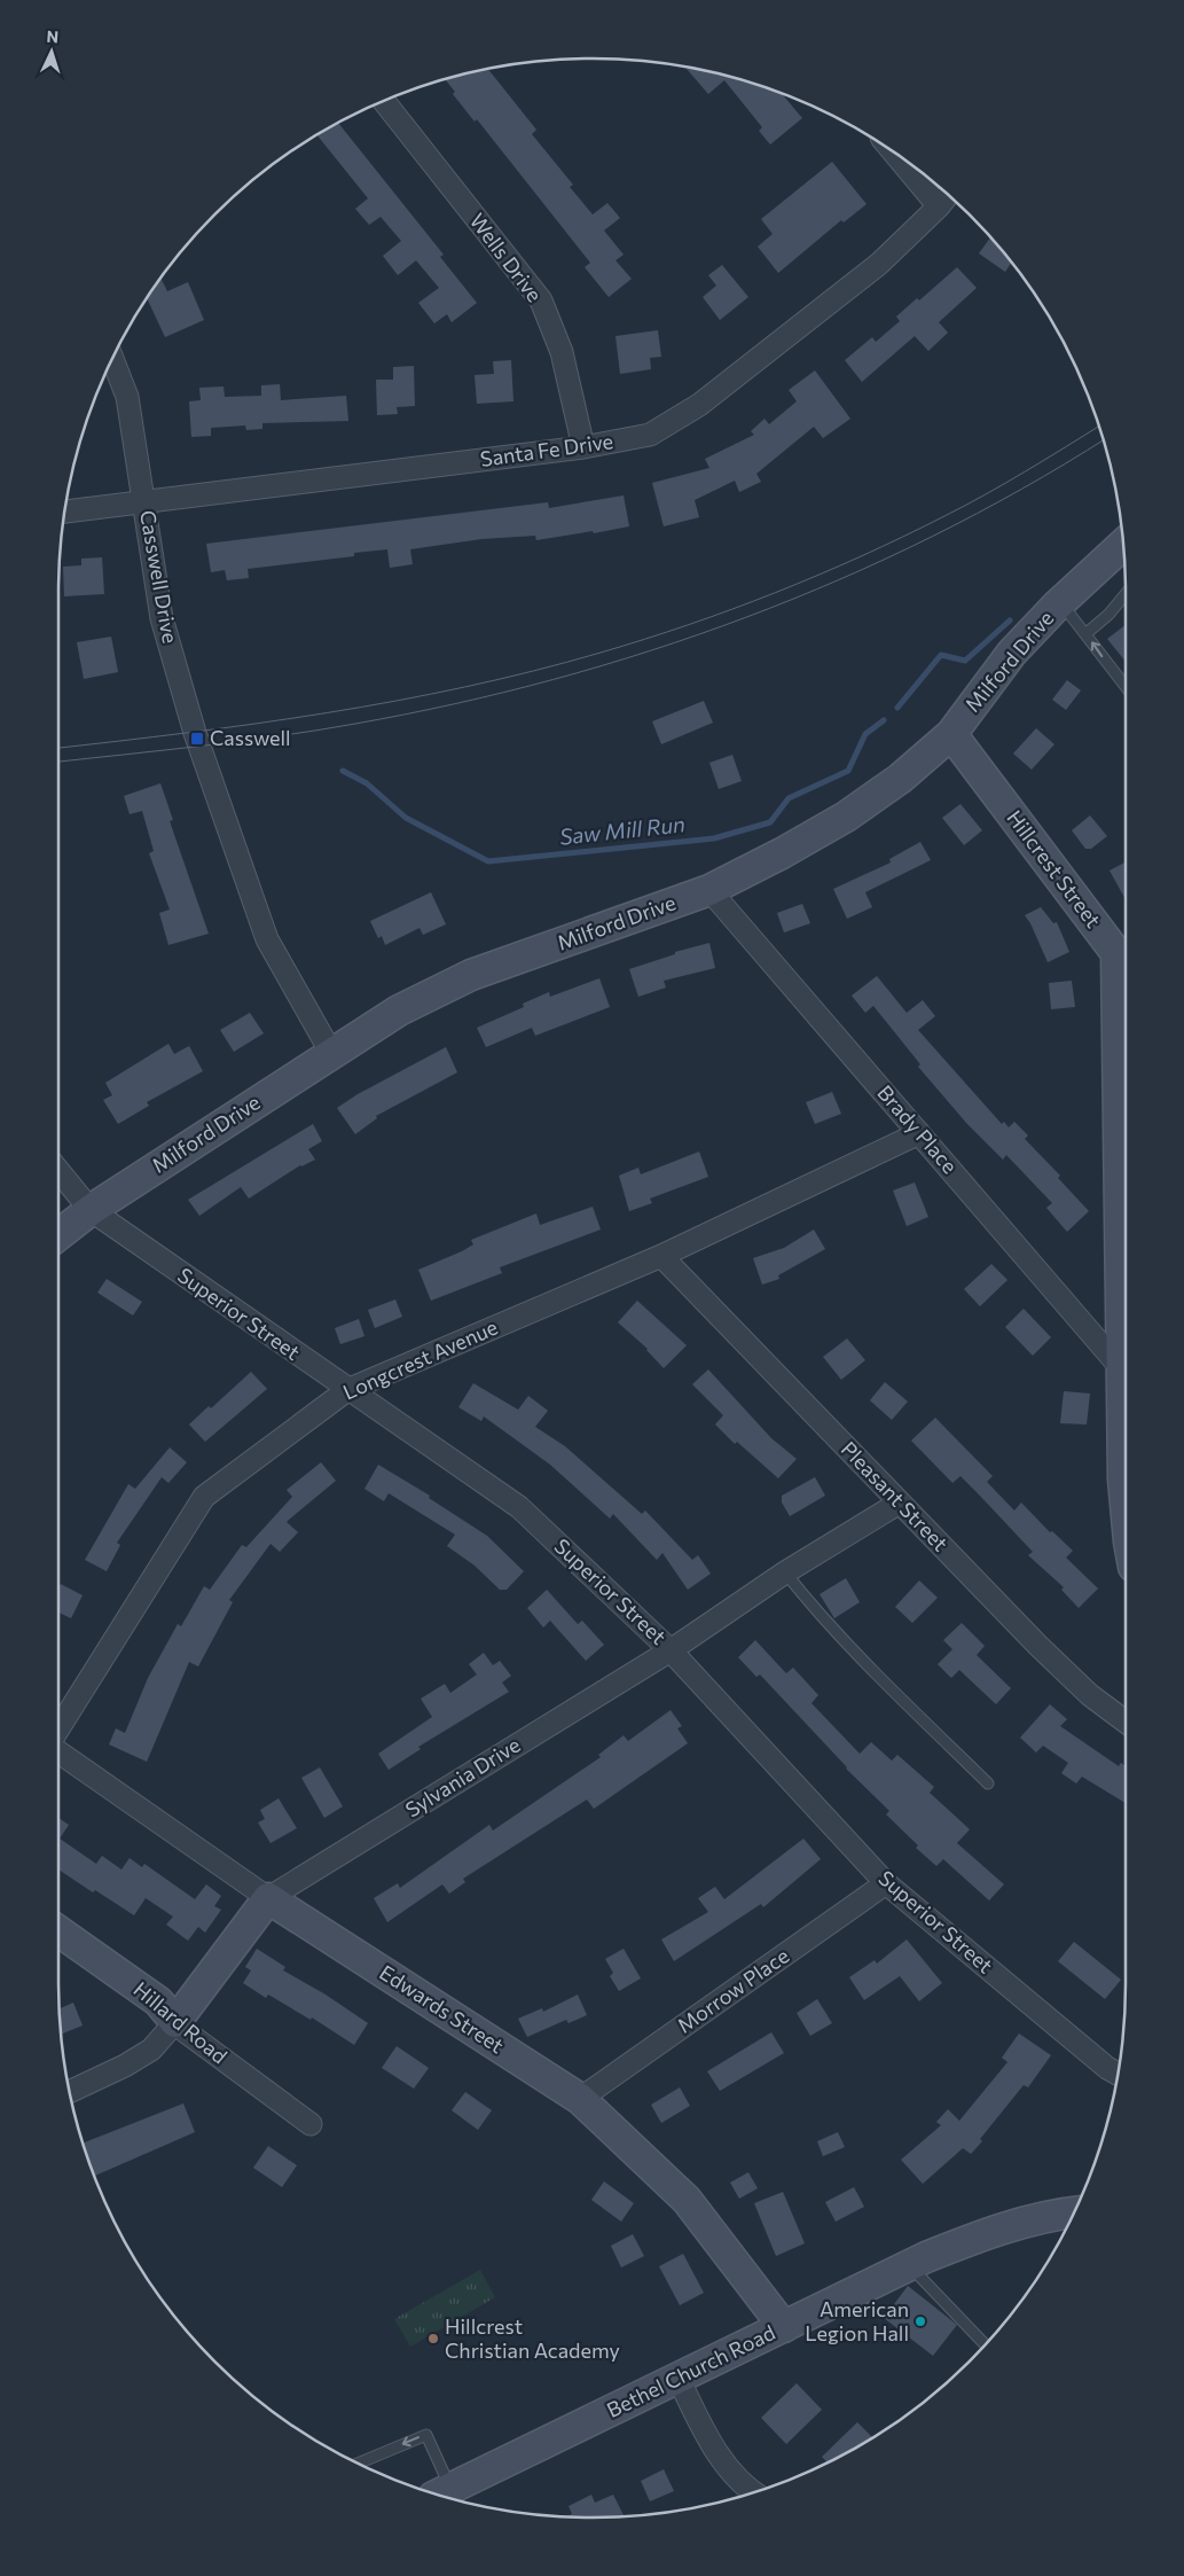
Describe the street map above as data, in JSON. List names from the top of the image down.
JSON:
{
  "streets": {
    "street": [
      "Wells Drive",
      "Santa Fe Drive",
      "Casswell Drive",
      "Milford Drive",
      "Hillcrest Street",
      "Brady Place",
      "Superior Street",
      "Longcrest Avenue",
      "Pleasant Street",
      "Sylvania Drive",
      "Morrow Place",
      "Edwards Street",
      "Hillard Road",
      "Bethel Church Road"
    ]
  },
  "crossings": [
    ["Wells Drive", "Santa Fe Drive"],
    ["Santa Fe Drive", "Casswell Drive"],
    ["Casswell Drive", "Milford Drive"],
    ["Milford Drive", "Hillcrest Street"],
    ["Milford Drive", "Brady Place"],
    ["Milford Drive", "Superior Street"],
    ["Hillcrest Street", "Brady Place"],
    ["Brady Place", "Longcrest Avenue"],
    ["Superior Street", "Longcrest Avenue"],
    ["Superior Street", "Sylvania Drive"],
    ["Superior Street", "Morrow Place"],
    ["Longcrest Avenue", "Pleasant Street"],
    ["Pleasant Street", "Sylvania Drive"],
    ["Sylvania Drive", "Edwards Street"],
    ["Sylvania Drive", "Hillard Road"],
    ["Morrow Place", "Edwards Street"],
    ["Edwards Street", "Bethel Church Road"]
  ],
  "water": ["Saw Mill Run"],
  "places": {
    "transit": ["Casswell"],
    "other": ["American Legion Hall", "Hillcrest Christian Academy"]
  },
  "north": "top"
}
